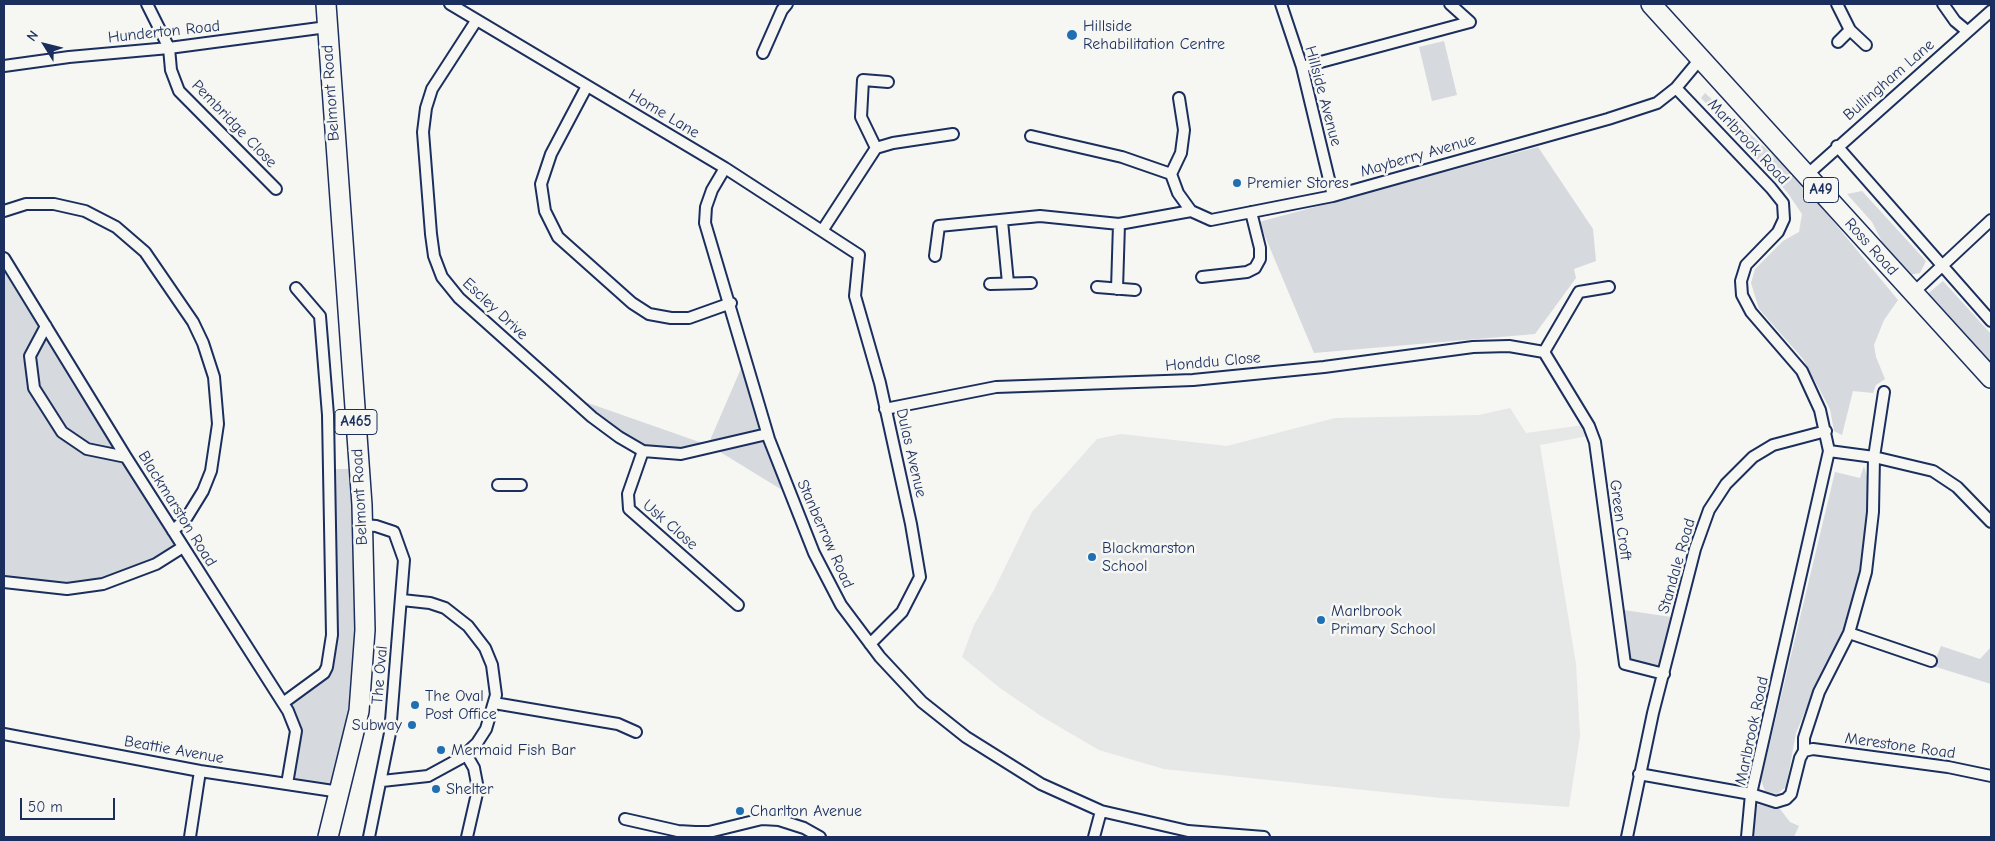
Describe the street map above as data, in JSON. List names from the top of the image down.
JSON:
{
  "streets": {
    "highway": [
      "Belmont Road",
      "A49",
      "Ross Road",
      "A465"
    ],
    "street": [
      "Hunderton Road",
      "Bullingham Lane",
      "Hillside Avenue",
      "Home Lane",
      "Pembridge Close",
      "Marlbrook Road",
      "Mayberry Avenue",
      "Escley Drive",
      "Honddu Close",
      "Dulas Avenue",
      "Blackmarston Road",
      "Green Croft",
      "Usk Close",
      "Stanberrow Road",
      "Standale Road",
      "The Oval",
      "Merestone Road",
      "Beattie Avenue"
    ]
  },
  "crossings": [
    ["Hunderton Road", "Belmont Road"],
    ["Hunderton Road", "Pembridge Close"],
    ["Bullingham Lane", "Ross Road"],
    ["Belmont Road", "Blackmarston Road"],
    ["Belmont Road", "The Oval"],
    ["Belmont Road", "Beattie Avenue"],
    ["Hillside Avenue", "Mayberry Avenue"],
    ["Home Lane", "Escley Drive"],
    ["Home Lane", "Dulas Avenue"],
    ["Home Lane", "Stanberrow Road"],
    ["Marlbrook Road", "Mayberry Avenue"],
    ["Marlbrook Road", "Standale Road"],
    ["Marlbrook Road", "Merestone Road"],
    ["Mayberry Avenue", "Ross Road"],
    ["Escley Drive", "Usk Close"],
    ["Escley Drive", "Stanberrow Road"],
    ["Honddu Close", "Dulas Avenue"],
    ["Honddu Close", "Green Croft"],
    ["Dulas Avenue", "Stanberrow Road"],
    ["Blackmarston Road", "Beattie Avenue"],
    ["Green Croft", "Standale Road"]
  ],
  "places": [
    "Hillside Rehabilitation Centre",
    "Premier Stores",
    "Blackmarston School",
    "Marlbrook Primary School",
    "The Oval Post Office",
    "Subway",
    "Mermaid Fish Bar",
    "Shelter",
    "Charlton Avenue"
  ],
  "scale_bar": "50 m",
  "north": "top left"
}
